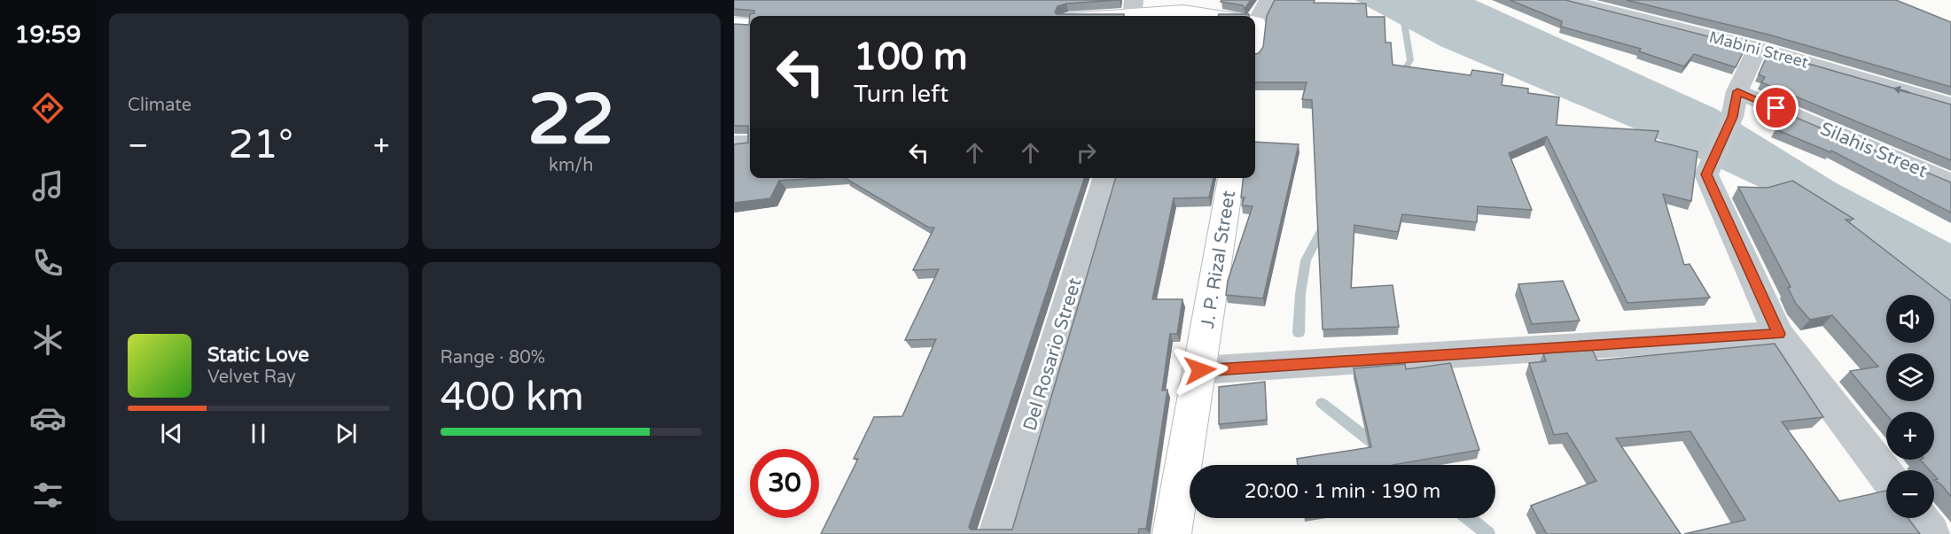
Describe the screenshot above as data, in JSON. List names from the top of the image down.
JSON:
{
  "streets": {
    "street": [
      "Mabini Street",
      "Silahis Street",
      "J. P. Rizal Street",
      "Del Rosario Street"
    ]
  },
  "one_way": ["Mabini Street"],
  "page": {
    "tabs": "19:59",
    "tile": [
      "Climate",
      ["22", "km/h"],
      ["Range · 80%", "400 km"]
    ],
    "turn": ["100 m", "Turn left"],
    "heat": ["−", "21°", "+"],
    "map_buttons": ["+", "−"],
    "song": ["Static Love", "Velvet Ray"],
    "limit": "30",
    "trip": "20:00 · 1 min · 190 m"
  }
}
